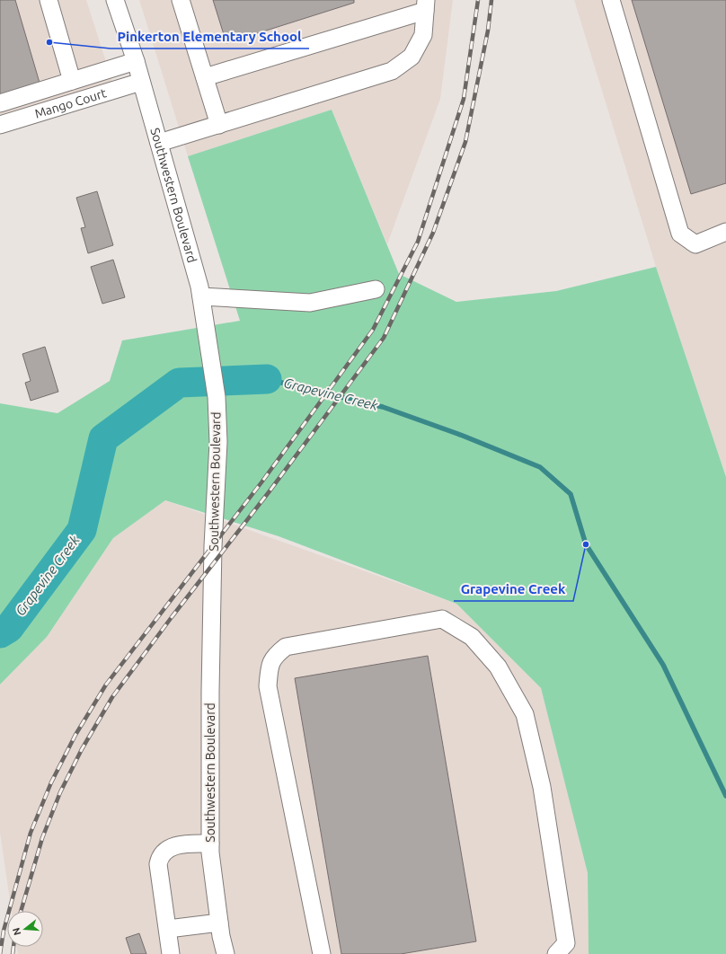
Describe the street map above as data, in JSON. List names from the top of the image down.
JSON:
{
  "streets": {
    "street": ["Mango Court", "Southwestern Boulevard"]
  },
  "crossings": [
    ["Mango Court", "Southwestern Boulevard"]
  ],
  "water": ["Grapevine Creek"],
  "places": ["Pinkerton Elementary School", "Grapevine Creek"],
  "north": "left"
}
